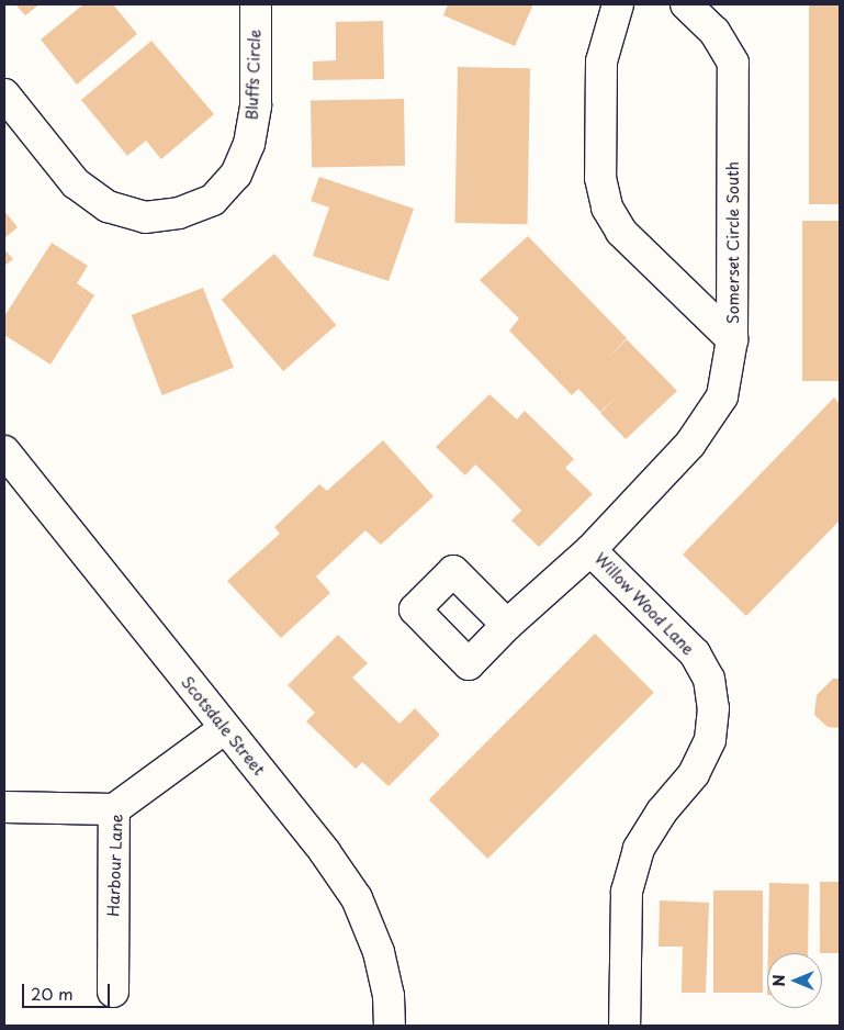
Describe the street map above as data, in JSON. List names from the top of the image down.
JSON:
{
  "streets": {
    "street": [
      "Bluffs Circle",
      "Somerset Circle South",
      "Willow Wood Lane",
      "Scotsdale Street",
      "Harbour Lane"
    ]
  },
  "crossings": [
    ["Scotsdale Street", "Harbour Lane"]
  ],
  "scale_bar": "20 m",
  "north": "left"
}
